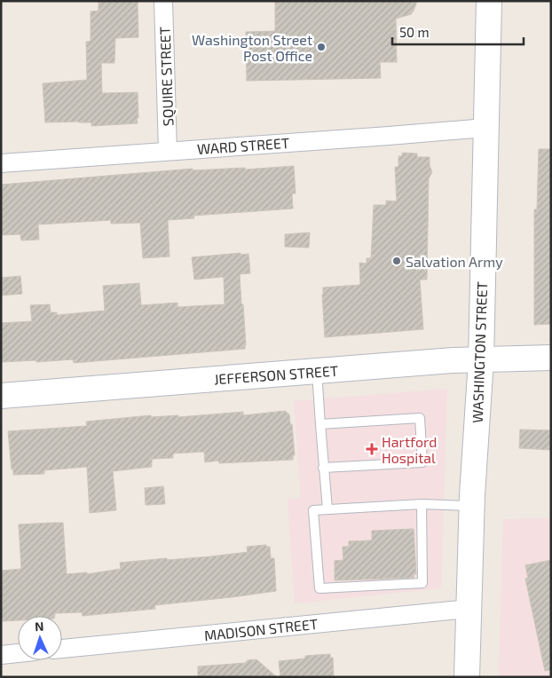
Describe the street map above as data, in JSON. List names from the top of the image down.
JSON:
{
  "streets": {
    "main road": ["WASHINGTON STREET", "JEFFERSON STREET"],
    "street": ["SQUIRE STREET", "WARD STREET", "MADISON STREET"]
  },
  "crossings": [
    ["SQUIRE STREET", "WARD STREET"],
    ["WARD STREET", "WASHINGTON STREET"],
    ["WASHINGTON STREET", "JEFFERSON STREET"],
    ["WASHINGTON STREET", "MADISON STREET"]
  ],
  "places": {
    "other": ["Washington Street Post Office", "Salvation Army"],
    "health": ["Hartford Hospital"]
  },
  "scale_bar": "50 m",
  "north": "top"
}
